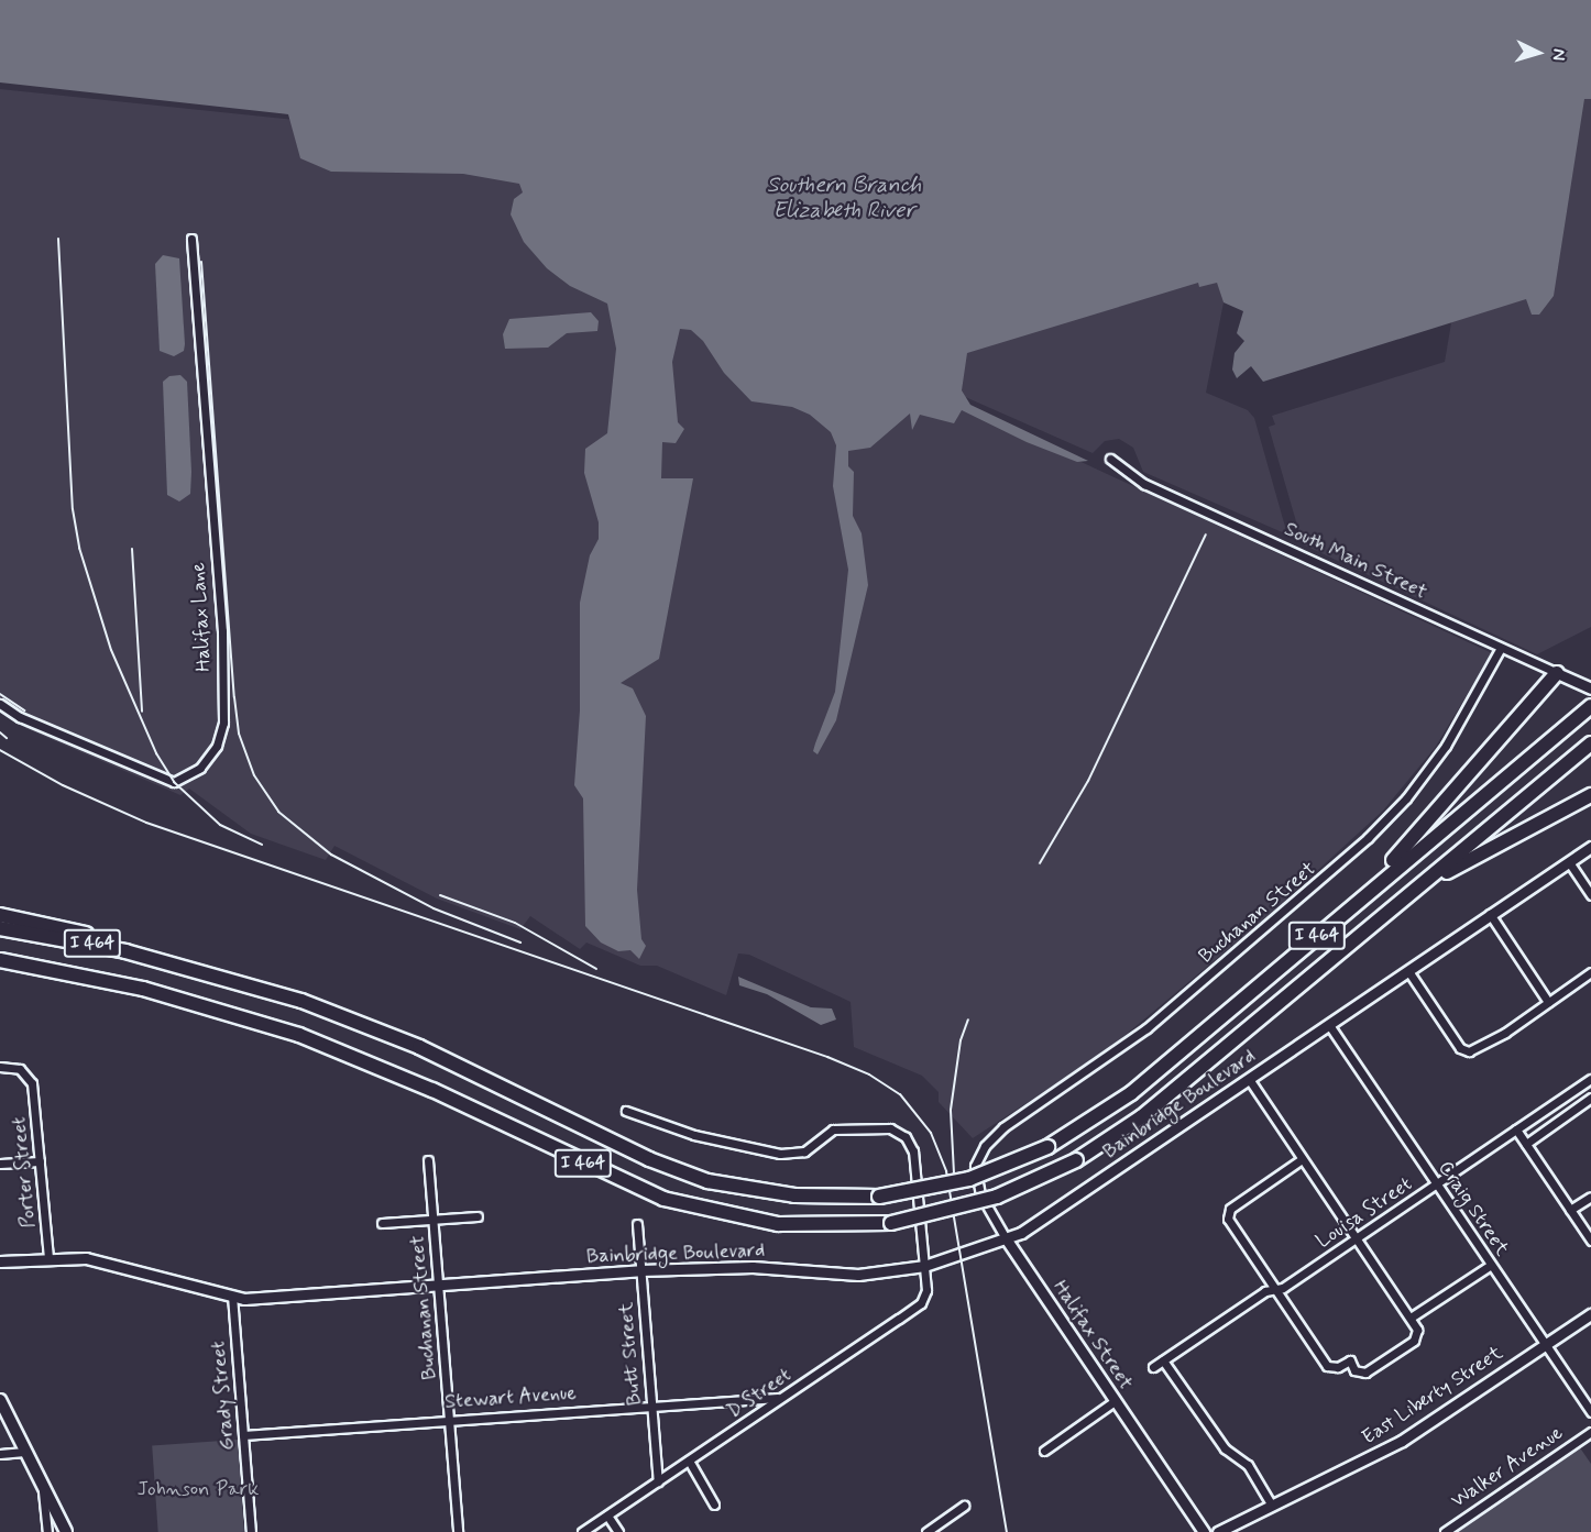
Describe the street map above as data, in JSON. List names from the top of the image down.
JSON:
{
  "streets": {
    "highway": ["I 464"],
    "street": [
      "South Main Street",
      "Halifax Lane",
      "Buchanan Street",
      "Bainbridge Boulevard",
      "Porter Street",
      "Craig Street",
      "Louisa Street",
      "Halifax Street",
      "Butt Street",
      "D Street",
      "Grady Street",
      "East Liberty Street",
      "Stewart Avenue",
      "Walker Avenue"
    ]
  },
  "crossings": [
    ["South Main Street", "Buchanan Street"],
    ["Buchanan Street", "Bainbridge Boulevard"],
    ["Buchanan Street", "Halifax Street"],
    ["Buchanan Street", "Stewart Avenue"],
    ["Bainbridge Boulevard", "Porter Street"],
    ["Bainbridge Boulevard", "Craig Street"],
    ["Bainbridge Boulevard", "Halifax Street"],
    ["Bainbridge Boulevard", "Butt Street"],
    ["Bainbridge Boulevard", "D Street"],
    ["Bainbridge Boulevard", "Grady Street"],
    ["Craig Street", "Louisa Street"],
    ["Craig Street", "East Liberty Street"],
    ["Butt Street", "D Street"],
    ["Butt Street", "Stewart Avenue"],
    ["D Street", "Stewart Avenue"],
    ["Grady Street", "Stewart Avenue"]
  ],
  "water": ["Southern Branch Elizabeth River"],
  "parks": ["Johnson Park"],
  "north": "right"
}
